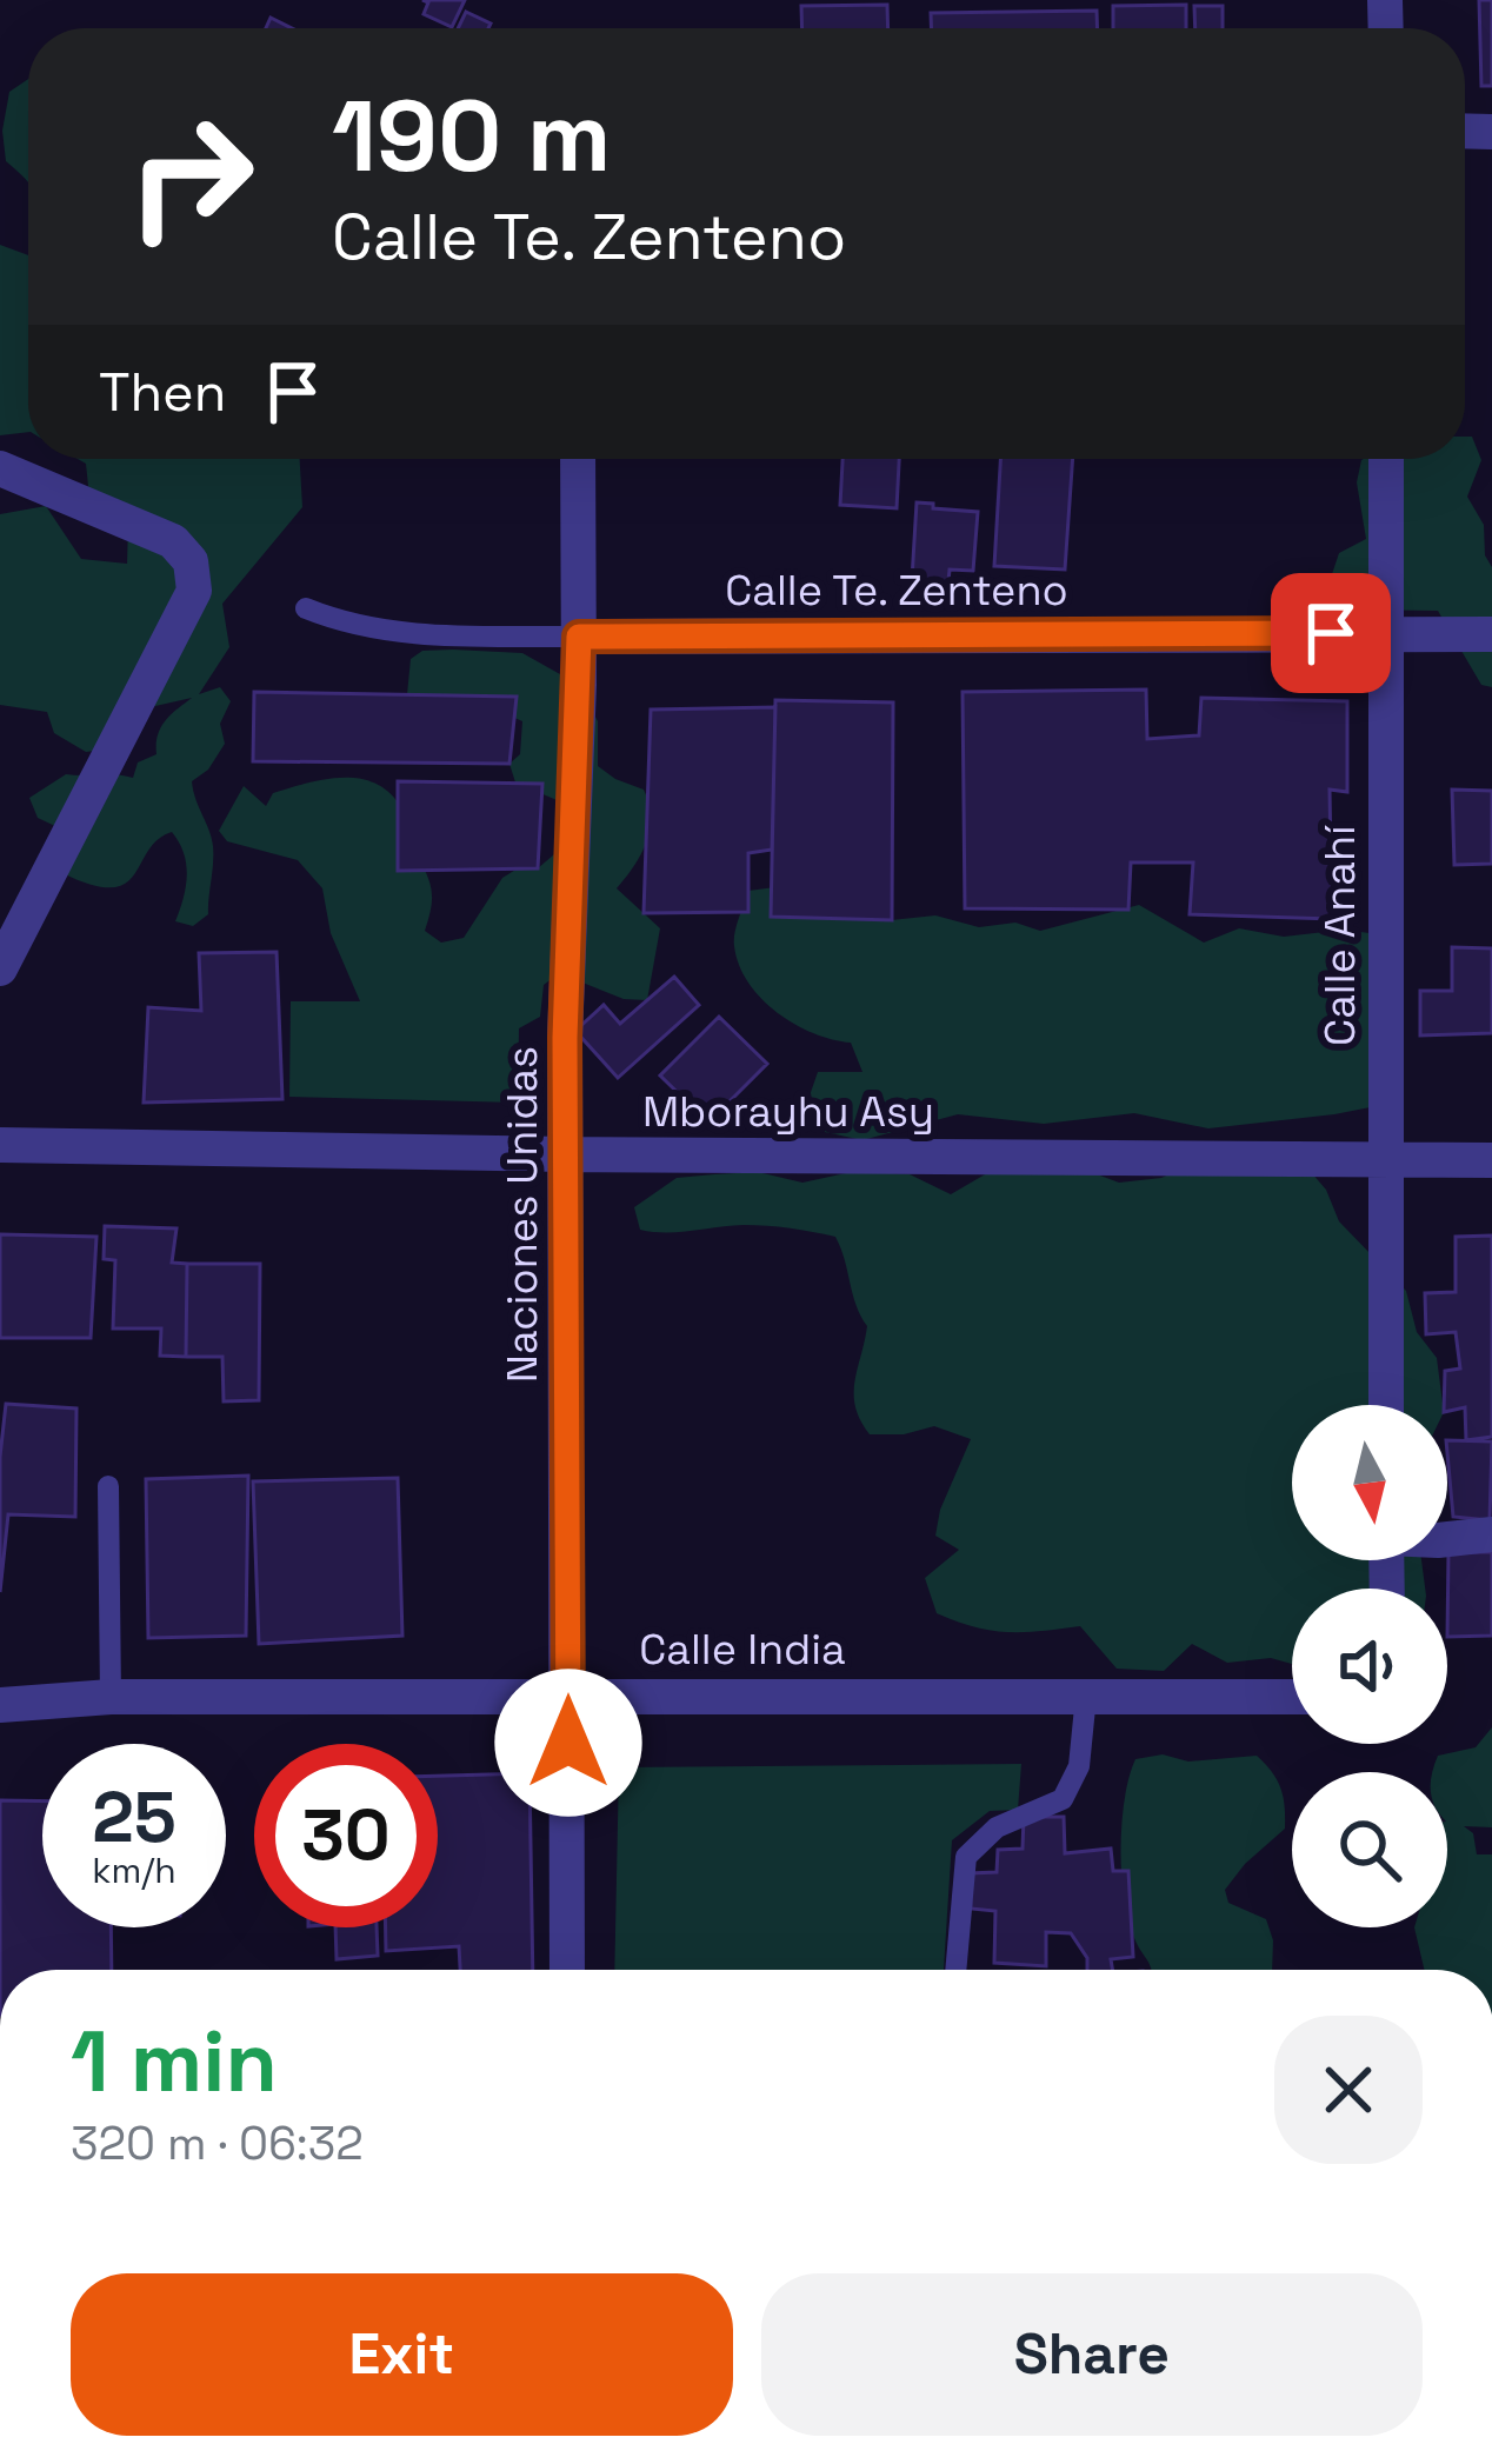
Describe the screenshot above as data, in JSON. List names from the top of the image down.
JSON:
{
  "streets": {
    "street": [
      "Calle Te. Zenteno",
      "Calle Anahí",
      "Mborayhu Asy",
      "Naciones Unidas",
      "Calle India"
    ]
  },
  "crossings": [
    ["Calle Te. Zenteno", "Calle Anahí"],
    ["Calle Te. Zenteno", "Naciones Unidas"],
    ["Calle Anahí", "Mborayhu Asy"],
    ["Mborayhu Asy", "Naciones Unidas"],
    ["Naciones Unidas", "Calle India"]
  ],
  "north": "bottom",
  "page": {
    "turn": ["190 m", "Calle Te. Zenteno"],
    "then": "Then",
    "speed": "25 km/h",
    "limit": "30",
    "heading": ["1 min", "320 m · 06:32"],
    "buttons": ["Exit", "Share"]
  }
}
